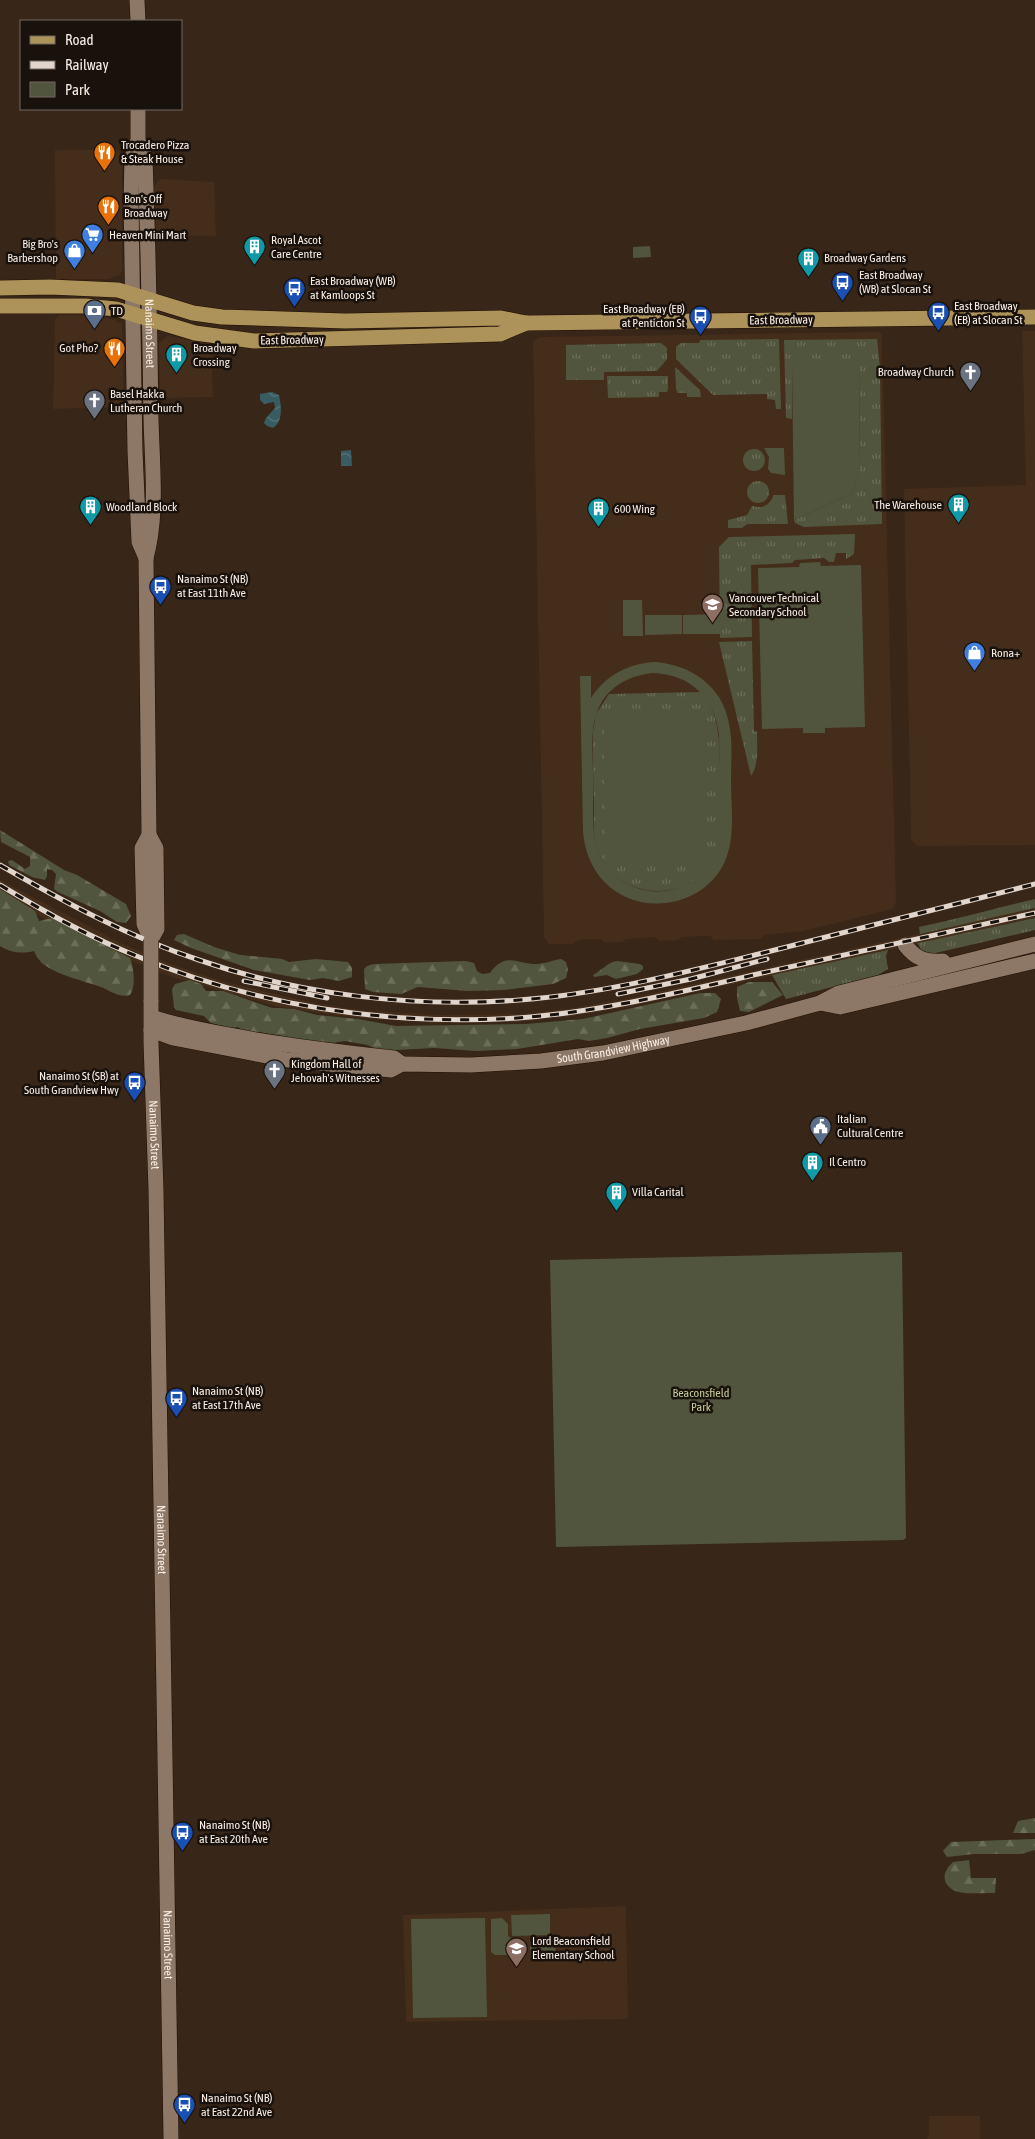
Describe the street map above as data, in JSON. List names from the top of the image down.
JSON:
{
  "streets": {
    "main road": ["East Broadway", "Nanaimo Street", "South Grandview Highway"]
  },
  "crossings": [
    ["East Broadway", "Nanaimo Street"],
    ["Nanaimo Street", "South Grandview Highway"]
  ],
  "parks": ["Beaconsfield Park"],
  "places": {
    "restaurant": ["Trocadero Pizza & Steak House", "Bon's Off Broadway", "Got Pho?"],
    "supermarket": ["Heaven Mini Mart"],
    "building": [
      "Royal Ascot Care Centre",
      "Broadway Gardens",
      "Broadway Crossing",
      "The Warehouse",
      "Woodland Block",
      "600 Wing",
      "Il Centro",
      "Villa Carital"
    ],
    "shop": ["Big Bro's Barbershop", "Rona+"],
    "bus stop": [
      "East Broadway (WB) at Slocan St",
      "East Broadway (WB) at Kamloops St",
      "East Broadway (EB) at Slocan St",
      "East Broadway (EB) at Penticton St",
      "Nanaimo St (NB) at East 11th Ave",
      "Nanaimo St (SB) at South Grandview Hwy",
      "Nanaimo St (NB) at East 17th Ave",
      "Nanaimo St (NB) at East 20th Ave",
      "Nanaimo St (NB) at East 22nd Ave"
    ],
    "bank": ["TD"],
    "church": ["Broadway Church", "Basel Hakka Lutheran Church", "Kingdom Hall of Jehovah's Witnesses"],
    "school or university": ["Vancouver Technical Secondary School", "Lord Beaconsfield Elementary School"],
    "public building": ["Italian Cultural Centre"]
  },
  "legend": ["Road", "Railway", "Park"]
}
